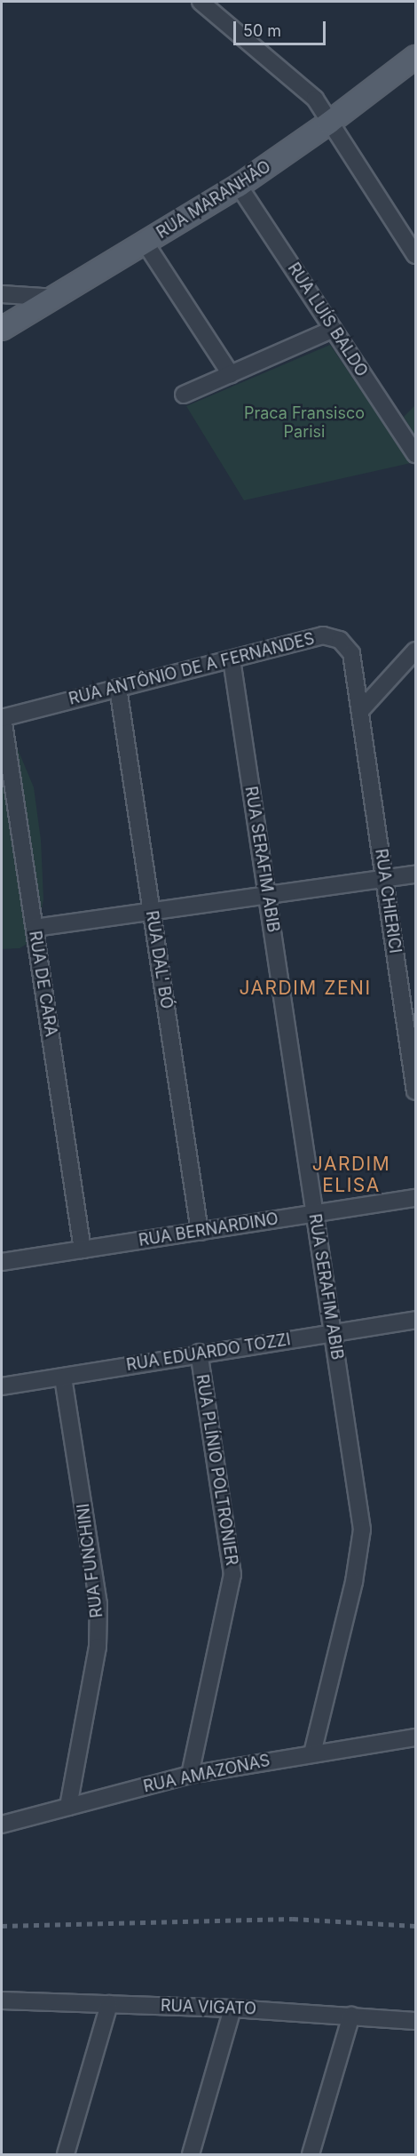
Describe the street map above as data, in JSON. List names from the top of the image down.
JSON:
{
  "streets": {
    "main road": ["RUA MARANHÃO"],
    "street": [
      "RUA LUÍS BALDO",
      "RUA ANTÔNIO DE A FERNANDES",
      "RUA SERAFIM ABIB",
      "RUA CHIERICI",
      "RUA DAL' BÓ",
      "RUA DE CARA",
      "RUA BERNARDINO",
      "RUA EDUARDO TOZZI",
      "RUA PLÍNIO POLTRONIER",
      "RUA FUNCHINI",
      "RUA AMAZONAS",
      "RUA VIGATO"
    ]
  },
  "crossings": [
    ["RUA MARANHÃO", "RUA LUÍS BALDO"],
    ["RUA ANTÔNIO DE A FERNANDES", "RUA SERAFIM ABIB"],
    ["RUA ANTÔNIO DE A FERNANDES", "RUA CHIERICI"],
    ["RUA ANTÔNIO DE A FERNANDES", "RUA DAL' BÓ"],
    ["RUA ANTÔNIO DE A FERNANDES", "RUA DE CARA"],
    ["RUA SERAFIM ABIB", "RUA BERNARDINO"],
    ["RUA SERAFIM ABIB", "RUA EDUARDO TOZZI"],
    ["RUA SERAFIM ABIB", "RUA AMAZONAS"],
    ["RUA DAL' BÓ", "RUA BERNARDINO"],
    ["RUA DE CARA", "RUA BERNARDINO"],
    ["RUA EDUARDO TOZZI", "RUA PLÍNIO POLTRONIER"],
    ["RUA EDUARDO TOZZI", "RUA FUNCHINI"],
    ["RUA PLÍNIO POLTRONIER", "RUA AMAZONAS"],
    ["RUA FUNCHINI", "RUA AMAZONAS"]
  ],
  "districts": ["JARDIM ZENI", "JARDIM ELISA"],
  "parks": ["Praca Fransisco Parisi"],
  "scale_bar": "50 m"
}
